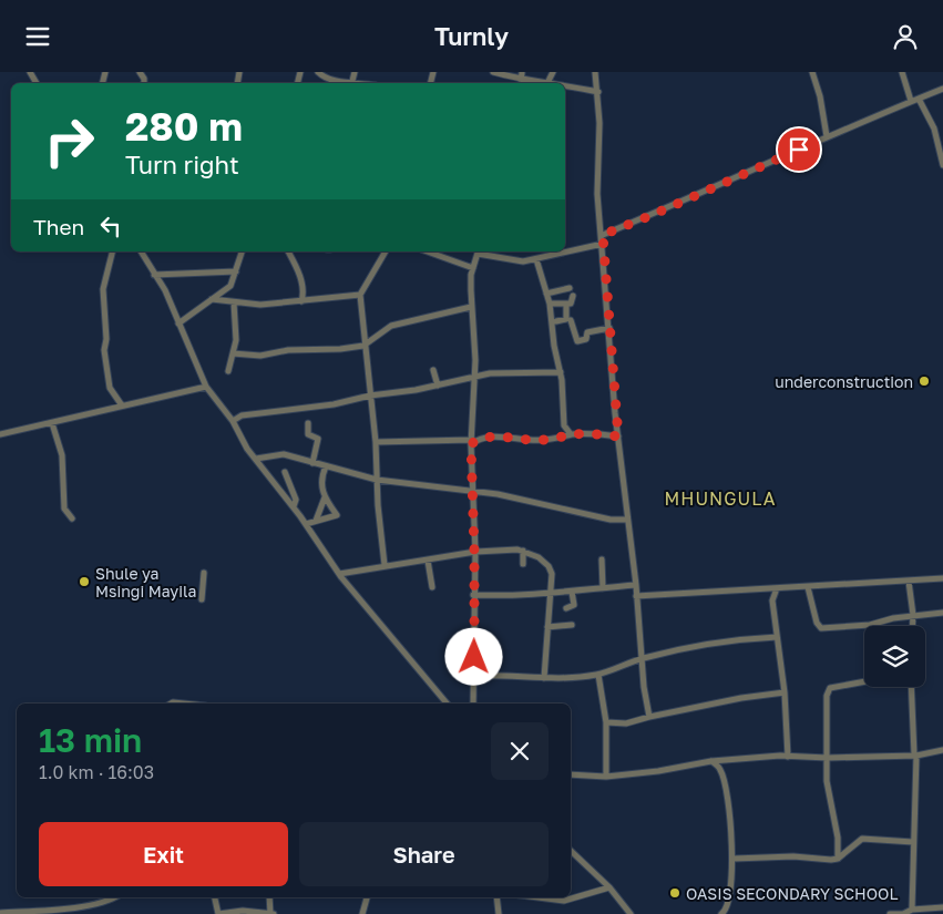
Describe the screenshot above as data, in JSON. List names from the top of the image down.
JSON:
{
  "districts": ["MHUNGULA"],
  "places": ["underconstruction", "Shule ya Msingi Mayila", "OASIS SECONDARY SCHOOL"],
  "page": {
    "header": "Turnly",
    "turn": ["280 m", "Turn right"],
    "then": "Then",
    "heading": ["13 min", "1.0 km · 16:03"],
    "buttons": ["Exit", "Share"]
  }
}
